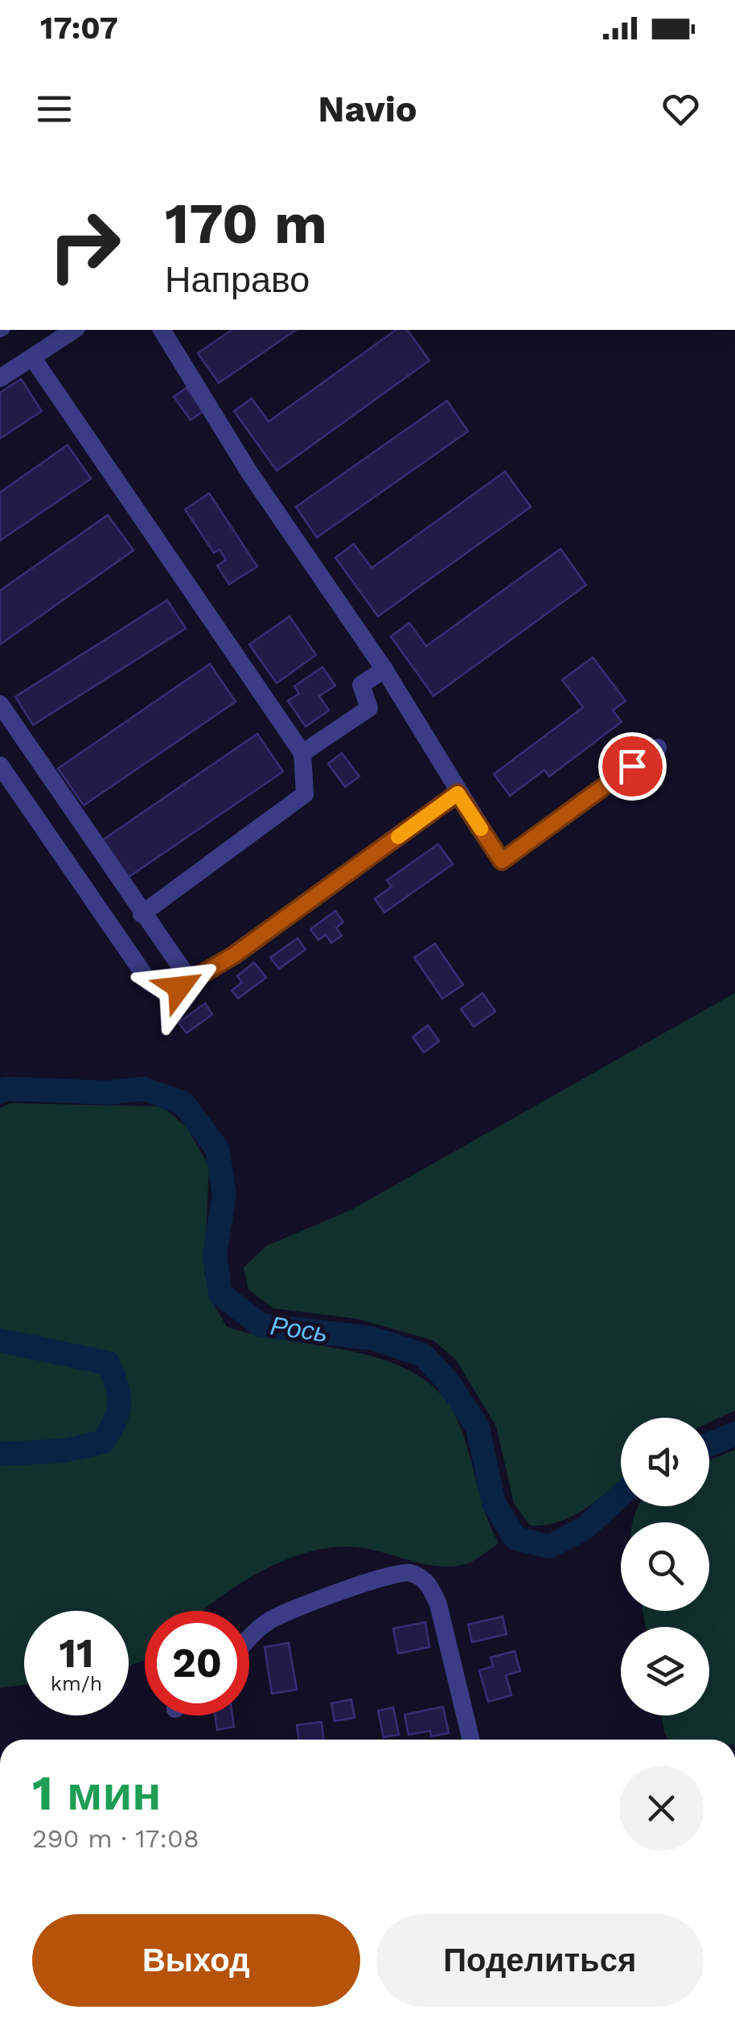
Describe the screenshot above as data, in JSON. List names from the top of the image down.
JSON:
{
  "water": ["Рось"],
  "page": {
    "status": "17:07",
    "header": "Navio",
    "turn": ["170 m", "Направо"],
    "speed": "11 km/h",
    "limit": "20",
    "heading": ["1 мин", "290 m · 17:08"],
    "buttons": ["Выход", "Поделиться"]
  }
}
